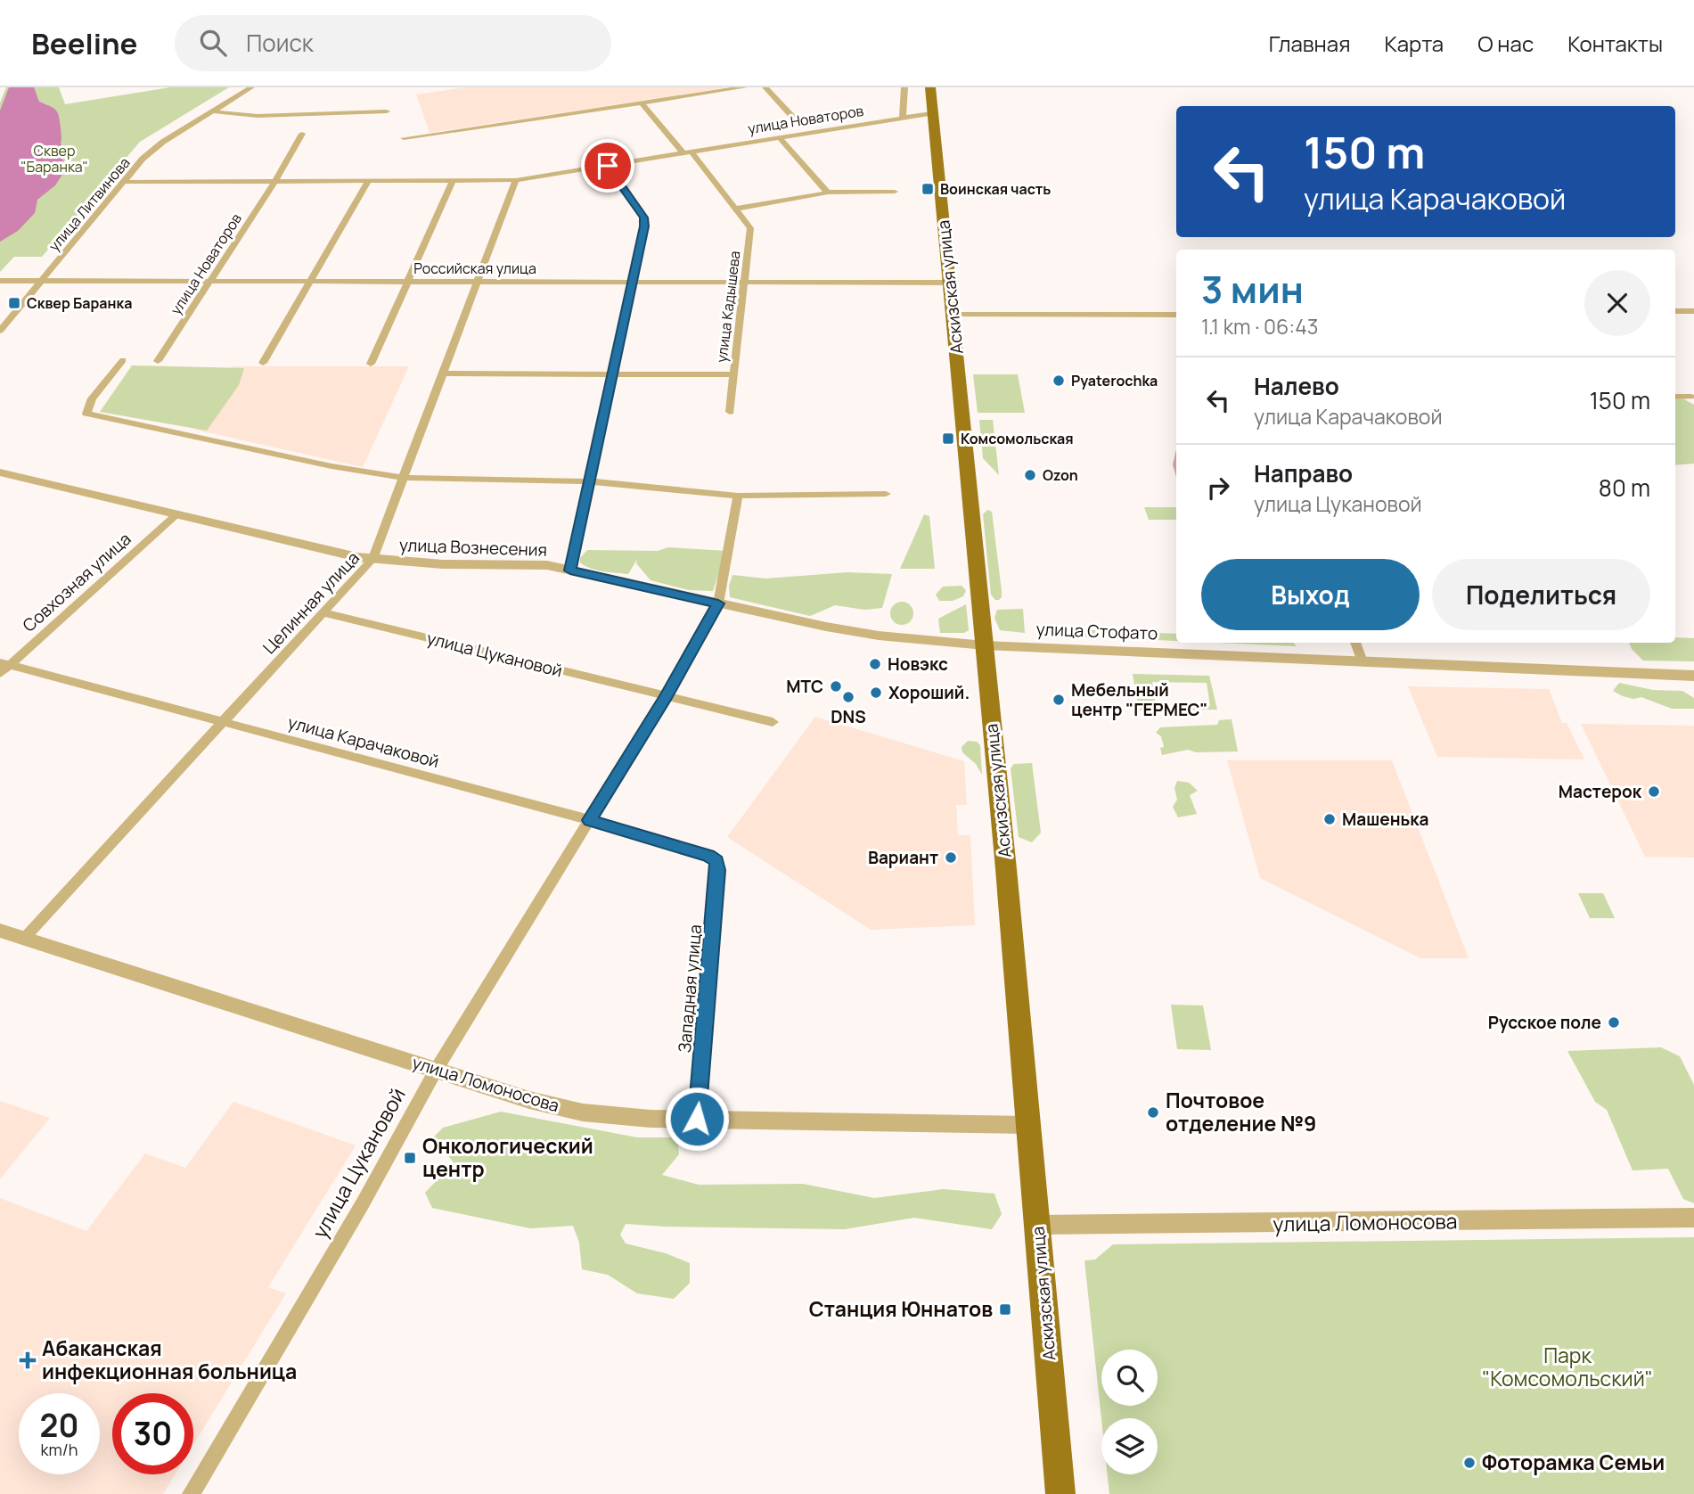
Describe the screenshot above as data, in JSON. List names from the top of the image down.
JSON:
{
  "streets": {
    "main road": ["Аскизская улица"],
    "street": [
      "улица Новаторов",
      "улица Литвинова",
      "Российская улица",
      "улица Кадышева",
      "улица Вознесения",
      "Совхозная улица",
      "Целинная улица",
      "улица Стофато",
      "улица Цукановой",
      "улица Карачаковой",
      "Западная улица",
      "улица Ломоносова"
    ]
  },
  "crossings": [
    ["улица Новаторов", "улица Литвинова"],
    ["улица Новаторов", "Российская улица"],
    ["улица Новаторов", "Аскизская улица"],
    ["улица Новаторов", "улица Кадышева"],
    ["улица Новаторов", "Целинная улица"],
    ["улица Литвинова", "Российская улица"],
    ["Российская улица", "Аскизская улица"],
    ["Российская улица", "улица Кадышева"],
    ["Российская улица", "Целинная улица"],
    ["Аскизская улица", "улица Вознесения"],
    ["Аскизская улица", "улица Стофато"],
    ["Аскизская улица", "улица Ломоносова"],
    ["улица Вознесения", "Совхозная улица"],
    ["улица Вознесения", "Целинная улица"],
    ["улица Вознесения", "улица Стофато"],
    ["улица Вознесения", "улица Цукановой"],
    ["Совхозная улица", "улица Карачаковой"],
    ["Целинная улица", "улица Цукановой"],
    ["Целинная улица", "улица Карачаковой"],
    ["Целинная улица", "улица Ломоносова"],
    ["улица Цукановой", "улица Карачаковой"],
    ["улица Цукановой", "улица Ломоносова"],
    ["улица Карачаковой", "Западная улица"],
    ["Западная улица", "улица Ломоносова"]
  ],
  "parks": ["Сквер \"Баранка\"", "Парк \"Комсомольский\""],
  "places": {
    "transit": [
      "Воинская часть",
      "Сквер Баранка",
      "Комсомольская",
      "Онкологический центр",
      "Станция Юннатов"
    ],
    "other": [
      "Pyaterochka",
      "Ozon",
      "Новэкс",
      "МТС",
      "Хороший.",
      "DNS",
      "Мебельный центр \"ГЕРМЕС\"",
      "Мастерок",
      "Машенька",
      "Вариант",
      "Русское поле",
      "Почтовое отделение №9",
      "Фоторамка Семьи"
    ],
    "health": ["Абаканская инфекционная больница"]
  },
  "page": {
    "header": "Beeline",
    "search": "Поиск",
    "nav": [
      "Главная",
      "Карта",
      "О нас",
      "Контакты"
    ],
    "turn": ["150 m", "улица Карачаковой"],
    "heading": ["3 мин", "1.1 km · 06:43"],
    "list": [
      {
        "name": "Налево",
        "note": "улица Карачаковой",
        "value": "150 m"
      },
      {
        "name": "Направо",
        "note": "улица Цукановой",
        "value": "80 m"
      }
    ],
    "buttons": ["Выход", "Поделиться"],
    "speed": "20 km/h",
    "limit": "30"
  }
}
